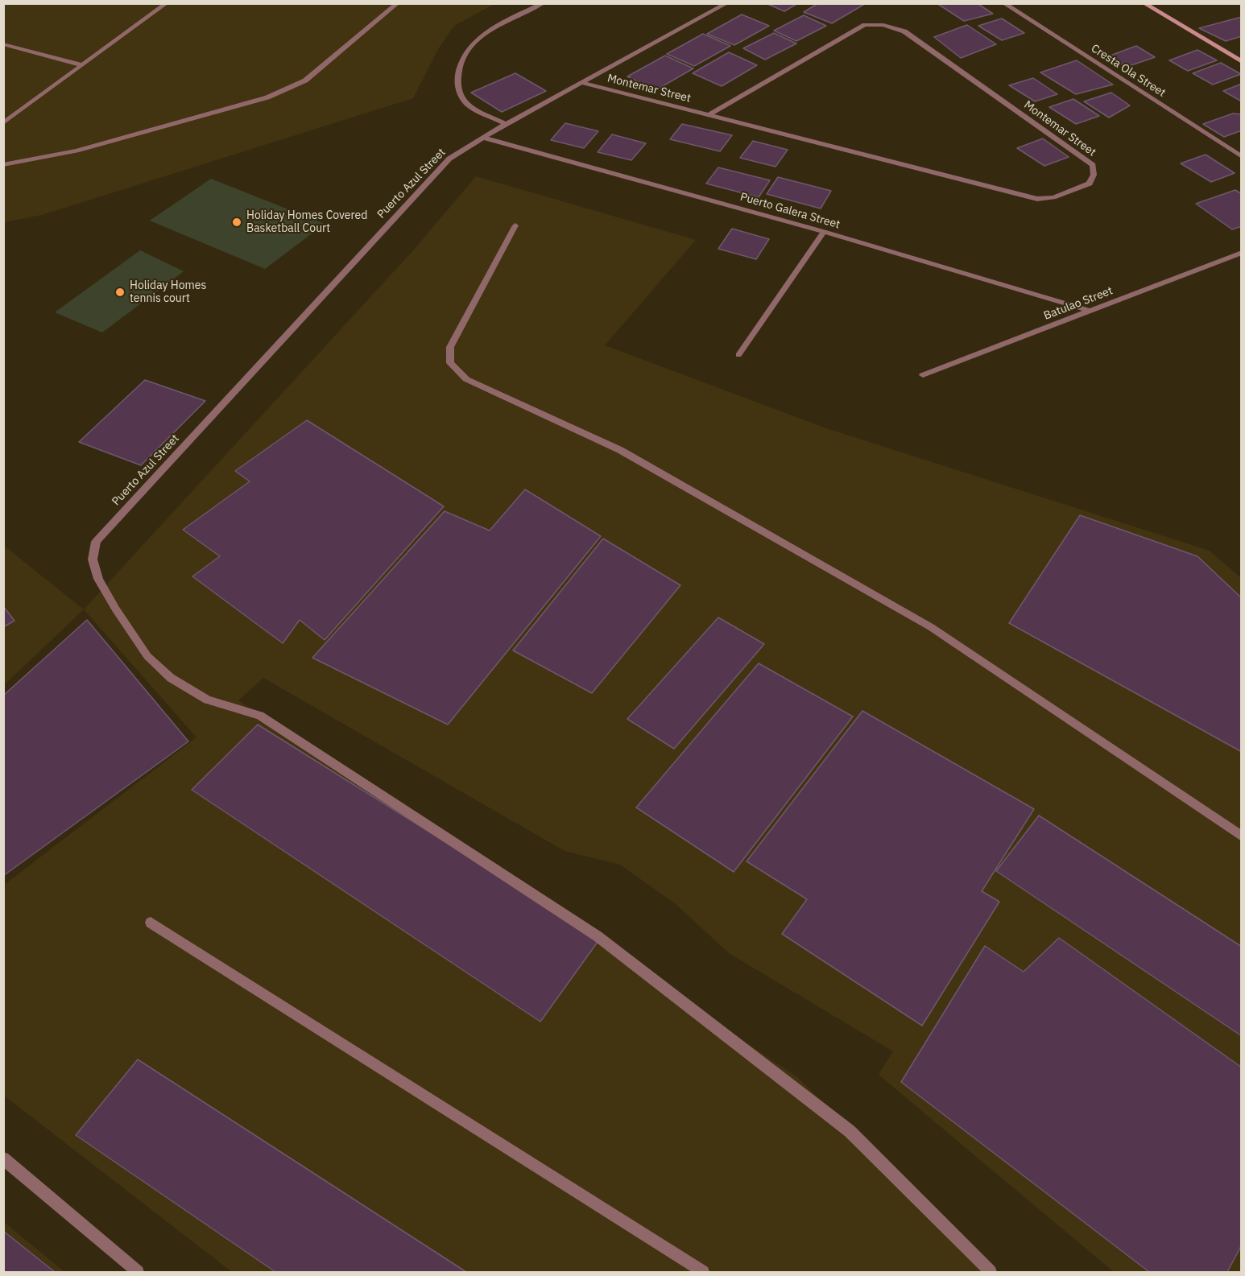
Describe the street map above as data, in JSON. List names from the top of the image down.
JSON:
{
  "streets": {
    "street": [
      "Cresta Ola Street",
      "Montemar Street",
      "Puerto Azul Street",
      "Puerto Galera Street",
      "Batulao Street"
    ]
  },
  "crossings": [
    ["Montemar Street", "Puerto Azul Street"],
    ["Puerto Azul Street", "Puerto Galera Street"],
    ["Puerto Galera Street", "Batulao Street"]
  ],
  "places": ["Holiday Homes Covered Basketball Court", "Holiday Homes tennis court"]
}
